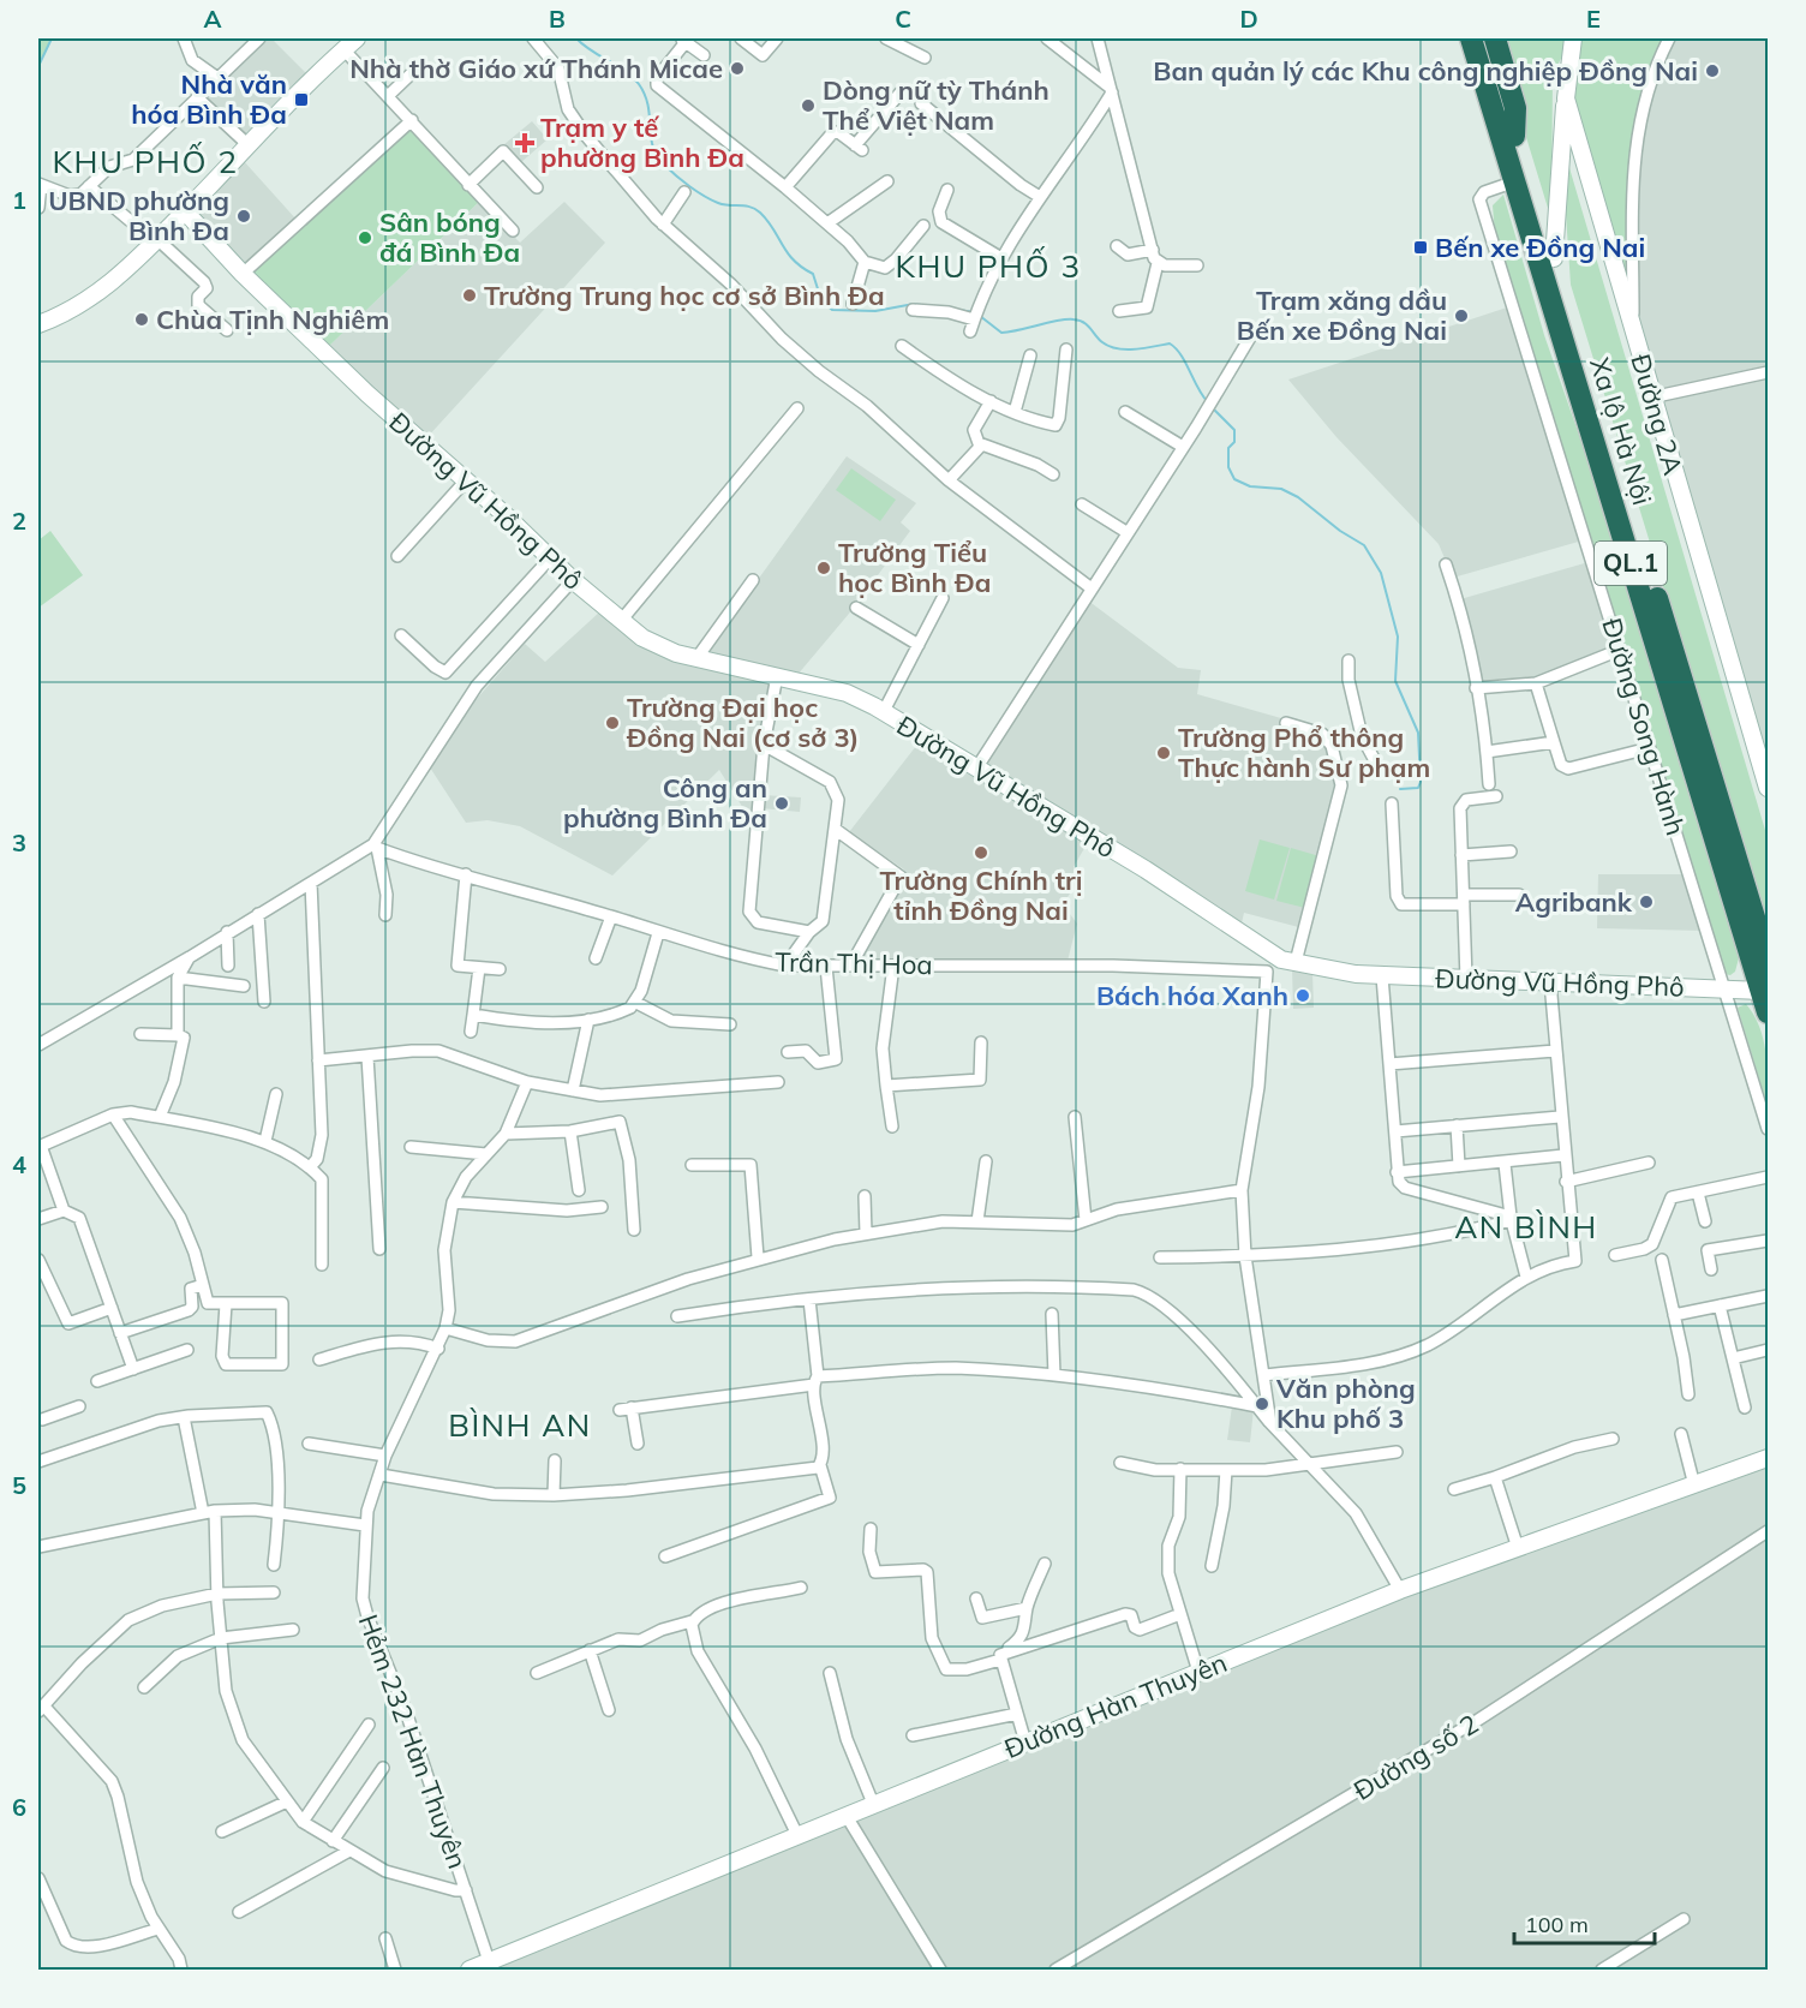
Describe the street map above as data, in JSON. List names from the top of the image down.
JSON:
{
  "streets": {
    "highway": ["Xa lộ Hà Nội", "QL.1"],
    "street": [
      "Đường 2A",
      "Đường Vũ Hồng Phô",
      "Đường Song Hành",
      "Trần Thị Hoa",
      "Đường Hàn Thuyên",
      "Hẻm 232 Hàn Thuyên",
      "Đường số 2"
    ]
  },
  "crossings": [
    ["Xa lộ Hà Nội", "Đường Vũ Hồng Phô"],
    ["Xa lộ Hà Nội", "QL.1"],
    ["Xa lộ Hà Nội", "Đường Song Hành"],
    ["Đường Vũ Hồng Phô", "Đường Song Hành"],
    ["Đường Hàn Thuyên", "Hẻm 232 Hàn Thuyên"]
  ],
  "districts": [
    "KHU PHỐ 2",
    "KHU PHỐ 3",
    "AN BÌNH",
    "BÌNH AN"
  ],
  "places": {
    "other": [
      "Nhà thờ Giáo xứ Thánh Micae",
      "Ban quản lý các Khu công nghiệp Đồng Nai",
      "Dòng nữ tỳ Thánh Thể Việt Nam",
      "UBND phường Bình Đa",
      "Sân bóng đá Bình Đa",
      "Trường Trung học cơ sở Bình Đa",
      "Trạm xăng dầu Bến xe Đồng Nai",
      "Chùa Tịnh Nghiêm",
      "Trường Tiểu học Bình Đa",
      "Trường Đại học Đồng Nai (cơ sở 3)",
      "Trường Phổ thông Thực hành Sư phạm",
      "Công an phường Bình Đa",
      "Trường Chính trị tỉnh Đồng Nai",
      "Agribank",
      "Bách hóa Xanh",
      "Văn phòng Khu phố 3"
    ],
    "transit": ["Nhà văn hóa Bình Đa", "Bến xe Đồng Nai"],
    "health": ["Trạm y tế phường Bình Đa"]
  },
  "scale_bar": "100 m",
  "grid": {
    "columns": [
      "A",
      "B",
      "C",
      "D",
      "E"
    ],
    "rows": [
      "1",
      "2",
      "3",
      "4",
      "5",
      "6"
    ]
  }
}
